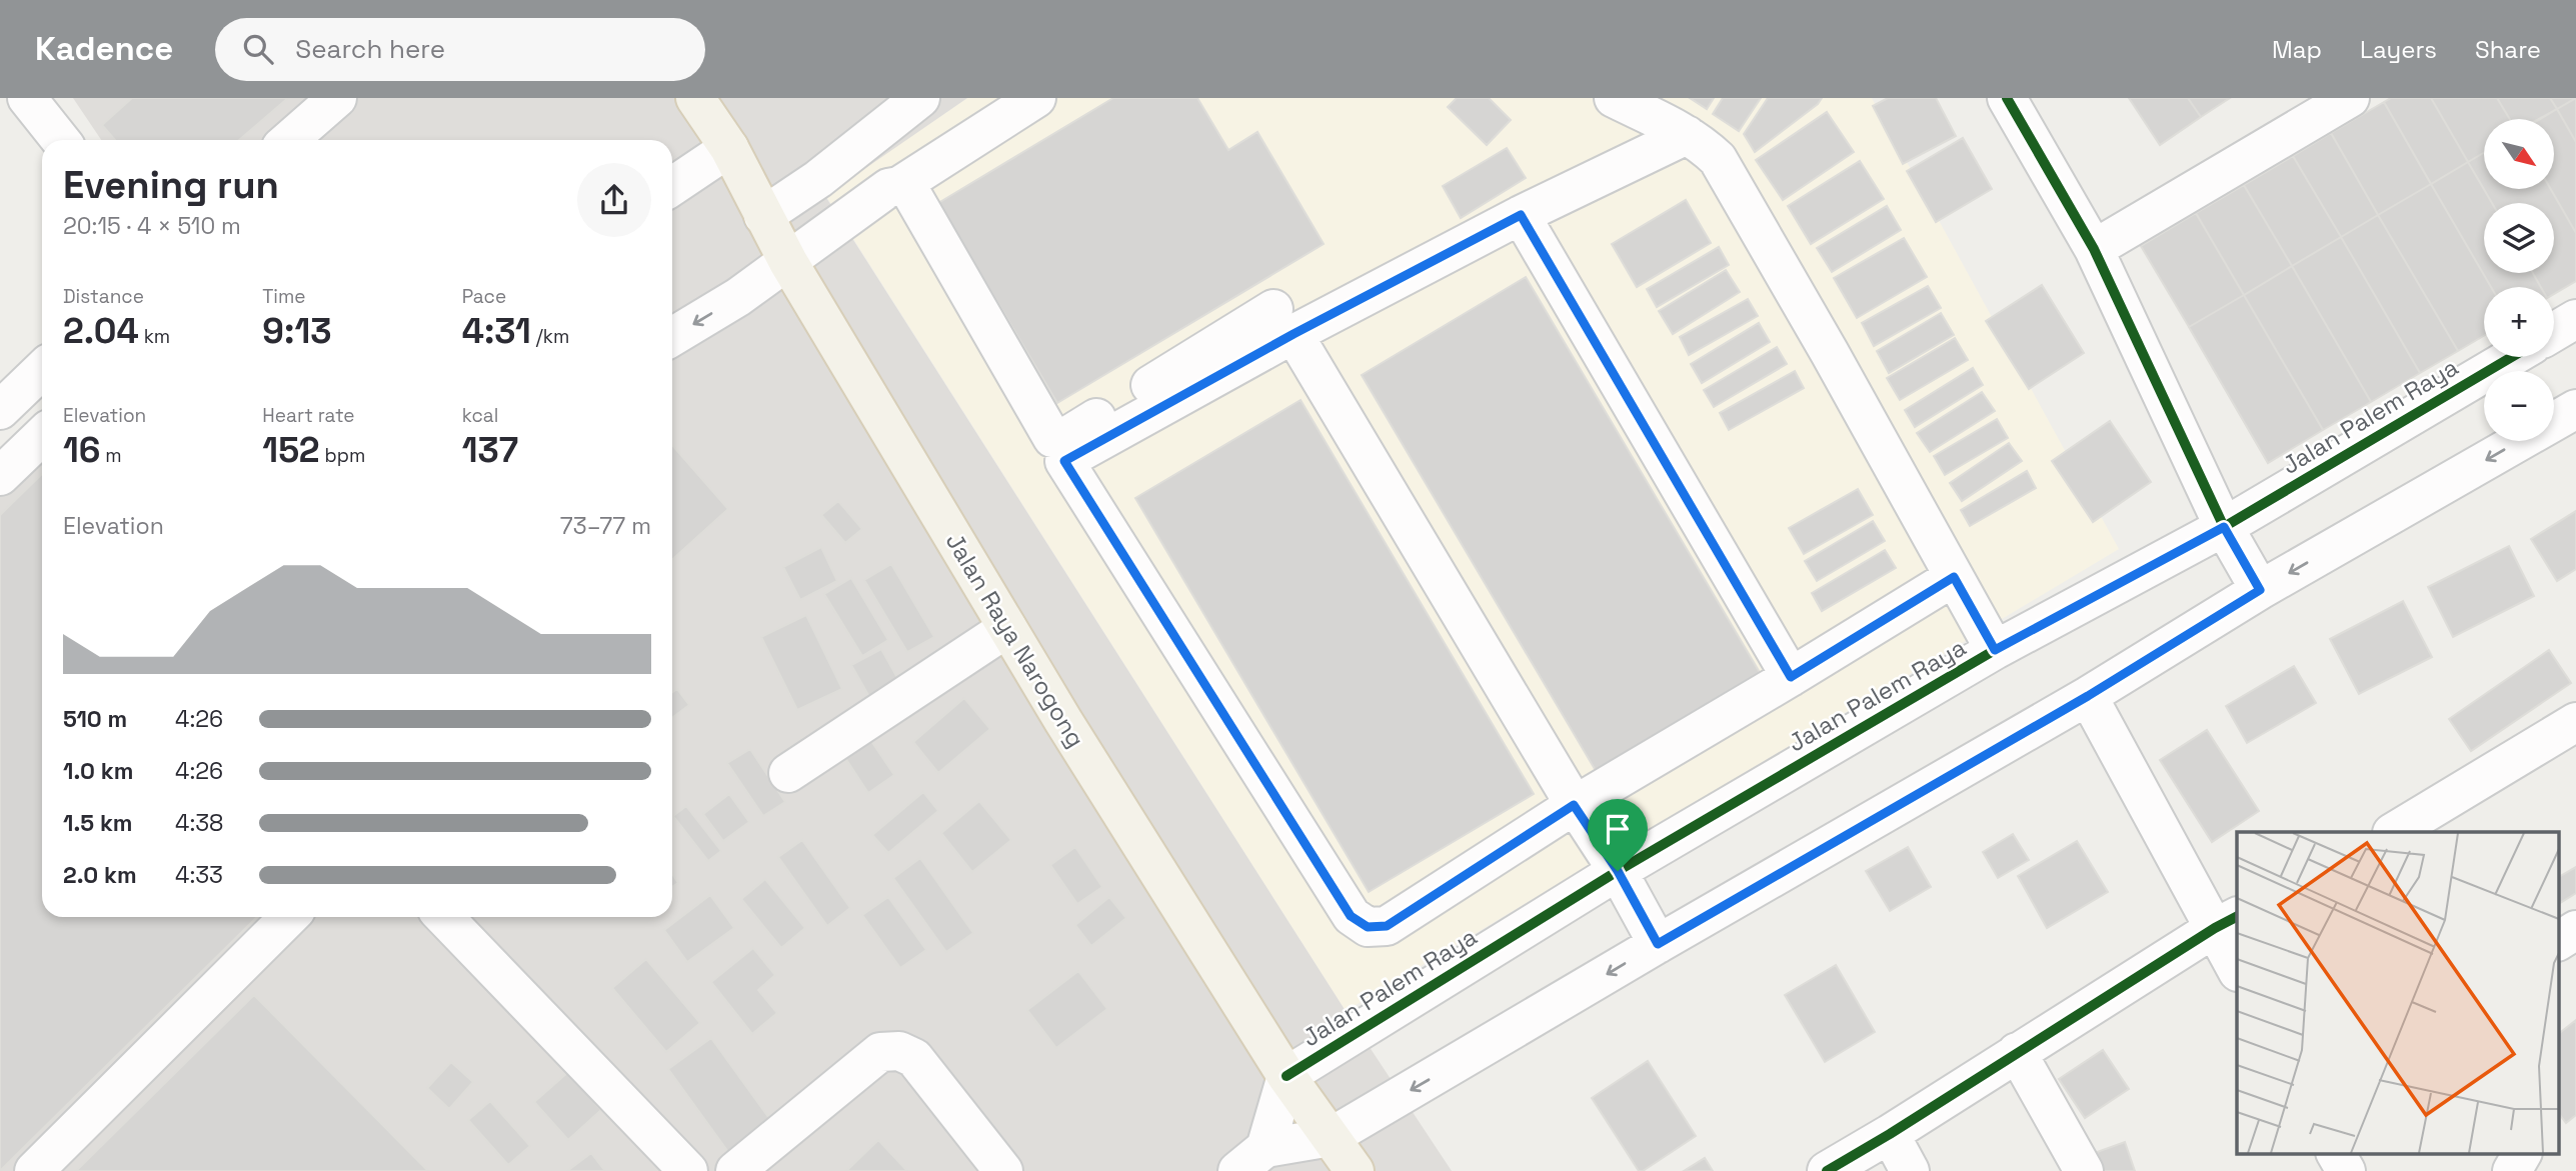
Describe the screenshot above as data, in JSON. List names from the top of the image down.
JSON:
{
  "streets": {
    "main road": ["Jalan Raya Narogong"],
    "street": ["Jalan Palem Raya"]
  },
  "crossings": [
    ["Jalan Palem Raya", "Jalan Raya Narogong"]
  ],
  "north": "bottom right",
  "page": {
    "header": "Kadence",
    "search": "Search here",
    "nav": ["Map", "Layers", "Share"],
    "map_buttons": ["+", "−"],
    "heading": ["Evening run", "20:15 · 4 × 510 m"],
    "stats": [
      ["Distance", "2.04 km"],
      ["Time", "9:13"],
      ["Pace", "4:31 /km"],
      ["Elevation", "16 m"],
      ["Heart rate", "152 bpm"],
      ["kcal", "137"]
    ],
    "chart": ["Elevation", "73–77 m"],
    "list": [
      {
        "name": "510 m",
        "note": "4:26"
      },
      {
        "name": "1.0 km",
        "note": "4:26"
      },
      {
        "name": "1.5 km",
        "note": "4:38"
      },
      {
        "name": "2.0 km",
        "note": "4:33"
      }
    ]
  }
}
